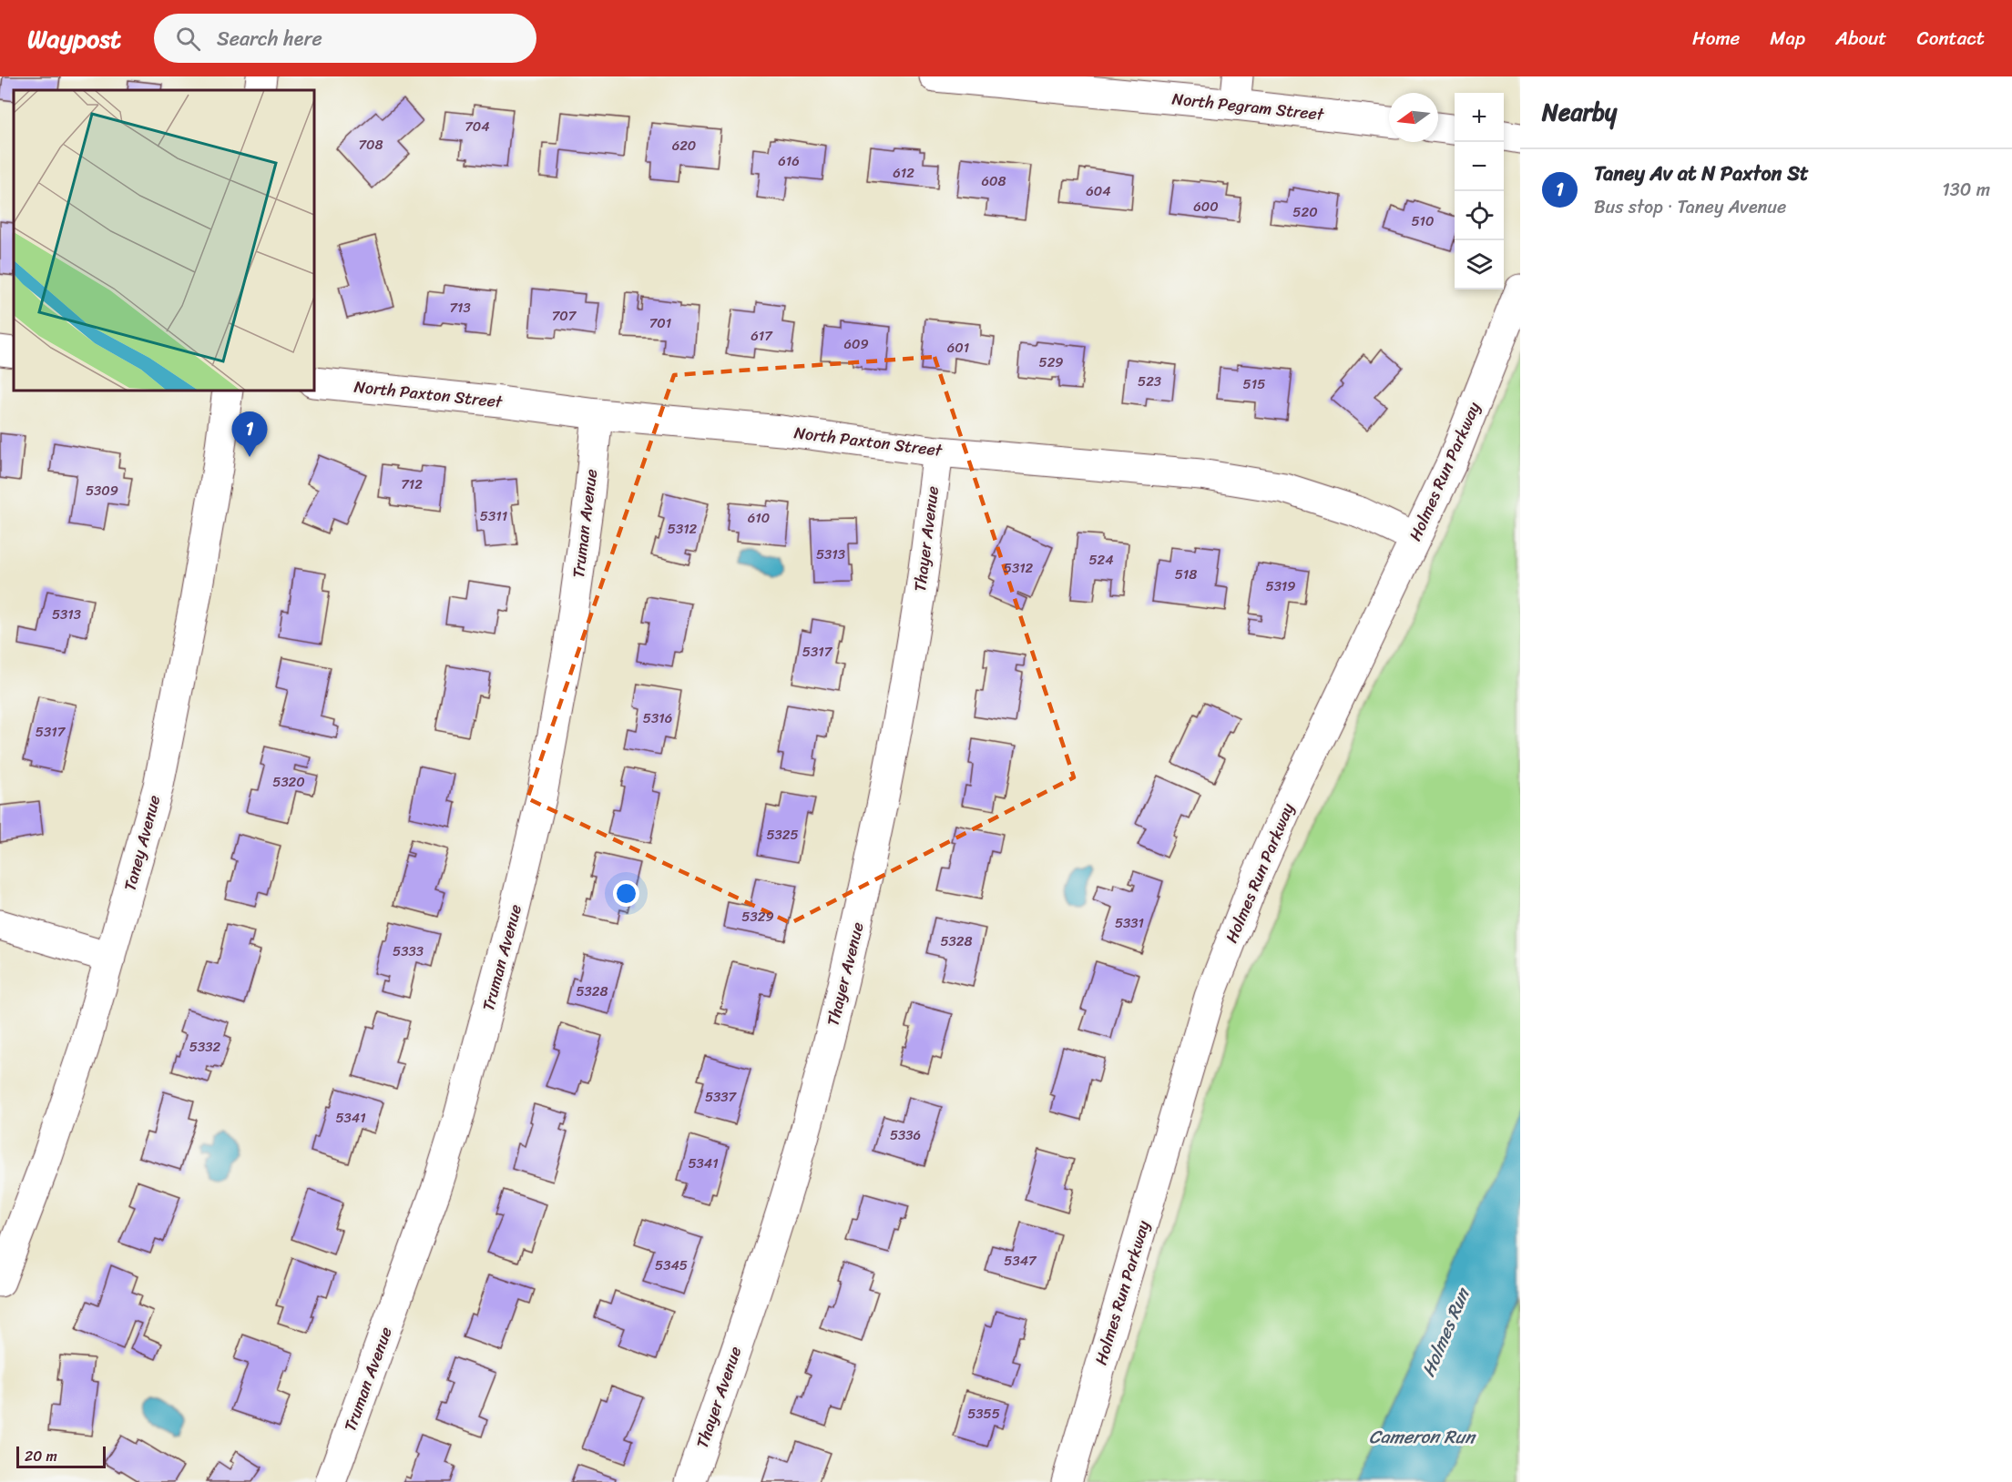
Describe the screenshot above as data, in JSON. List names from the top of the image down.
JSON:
{
  "streets": {
    "street": [
      "North Pegram Street",
      "North Paxton Street",
      "Holmes Run Parkway",
      "Truman Avenue",
      "Thayer Avenue",
      "Taney Avenue"
    ]
  },
  "crossings": [
    ["North Paxton Street", "Holmes Run Parkway"],
    ["North Paxton Street", "Truman Avenue"],
    ["North Paxton Street", "Thayer Avenue"]
  ],
  "water": ["Holmes Run", "Cameron Run"],
  "house_numbers": [
    "704",
    "708",
    "620",
    "616",
    "612",
    "608",
    "604",
    "600",
    "520",
    "510",
    "713",
    "707",
    "701",
    "617",
    "609",
    "601",
    "529",
    "523",
    "515",
    "712",
    "5309",
    "5311",
    "610",
    "5312",
    "5313",
    "524",
    "5312",
    "518",
    "5319",
    "5313",
    "5317",
    "5316",
    "5317",
    "5320",
    "5325",
    "5329",
    "5331",
    "5328",
    "5333",
    "5328",
    "5332",
    "5337",
    "5341",
    "5336",
    "5341",
    "5347",
    "5345",
    "5355"
  ],
  "scale_bar": "20 m",
  "north": "left",
  "page": {
    "header": "Waypost",
    "search": "Search here",
    "nav": [
      "Home",
      "Map",
      "About",
      "Contact"
    ],
    "heading": "Nearby",
    "map_buttons": ["+", "−"],
    "list": [
      {
        "mark": "1",
        "name": "Taney Av at N Paxton St",
        "note": "Bus stop · Taney Avenue",
        "value": "130 m"
      }
    ],
    "pins": "1",
    "scale": "20 m"
  }
}
